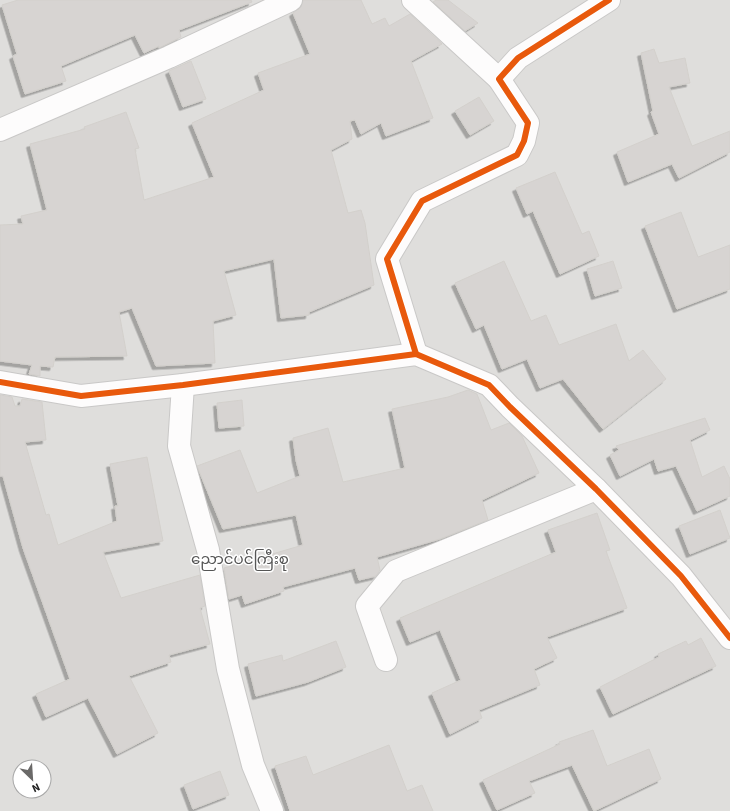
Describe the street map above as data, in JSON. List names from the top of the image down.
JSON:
{
  "districts": ["ညောင်ပင်ကြီးစု"],
  "north": "bottom right"
}
